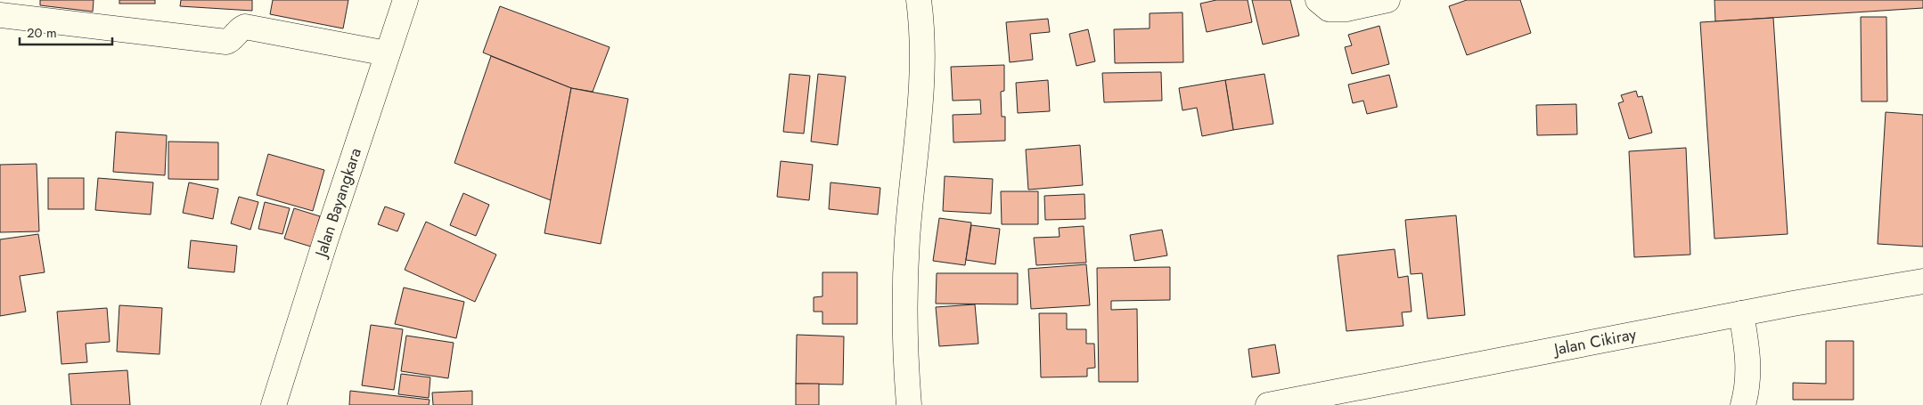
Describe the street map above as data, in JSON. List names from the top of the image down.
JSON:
{
  "streets": {
    "main road": ["Jalan Bayangkara", "Jalan Cikiray"]
  },
  "scale_bar": "20 m"
}
